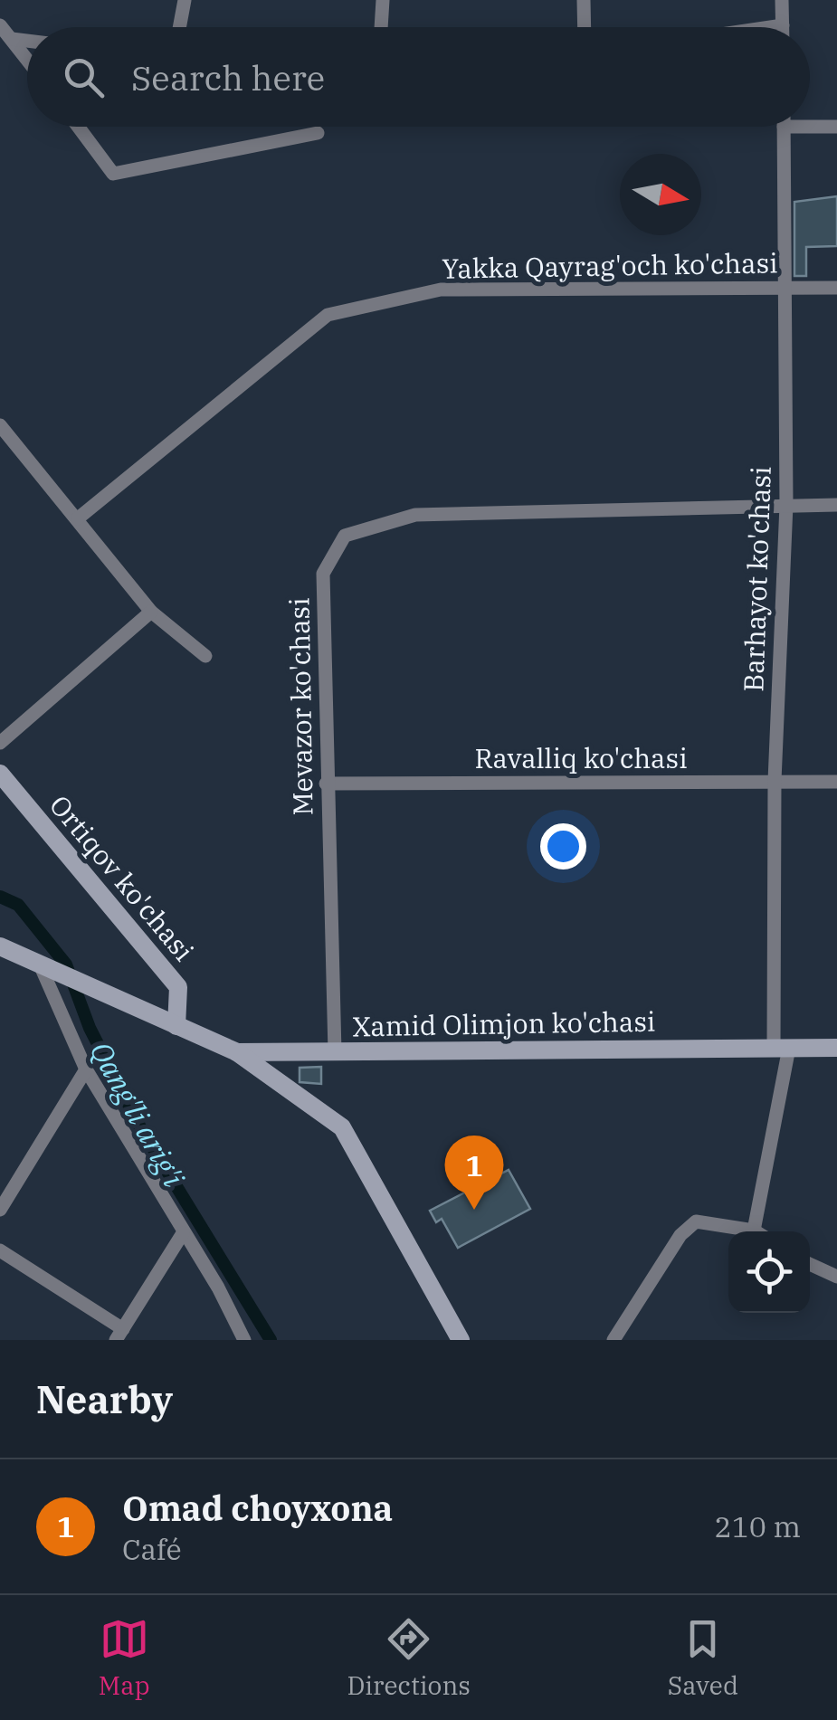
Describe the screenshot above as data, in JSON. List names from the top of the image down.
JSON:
{
  "streets": {
    "main road": ["Ortiqov ko'chasi", "Xamid Olimjon ko'chasi"],
    "street": [
      "Yakka Qayrag'och ko'chasi",
      "Barhayot ko'chasi",
      "Mevazor ko'chasi",
      "Ravalliq ko'chasi"
    ]
  },
  "crossings": [
    ["Yakka Qayrag'och ko'chasi", "Barhayot ko'chasi"],
    ["Barhayot ko'chasi", "Mevazor ko'chasi"],
    ["Barhayot ko'chasi", "Ravalliq ko'chasi"],
    ["Barhayot ko'chasi", "Xamid Olimjon ko'chasi"],
    ["Mevazor ko'chasi", "Ravalliq ko'chasi"],
    ["Mevazor ko'chasi", "Xamid Olimjon ko'chasi"],
    ["Ortiqov ko'chasi", "Xamid Olimjon ko'chasi"]
  ],
  "water": ["Qang'li arig'i"],
  "north": "right",
  "page": {
    "search": "Search here",
    "pins": "1",
    "heading": "Nearby",
    "list": [
      {
        "mark": "1",
        "name": "Omad choyxona",
        "note": "Café",
        "value": "210 m"
      }
    ],
    "nav": ["Map", "Directions", "Saved"]
  }
}
